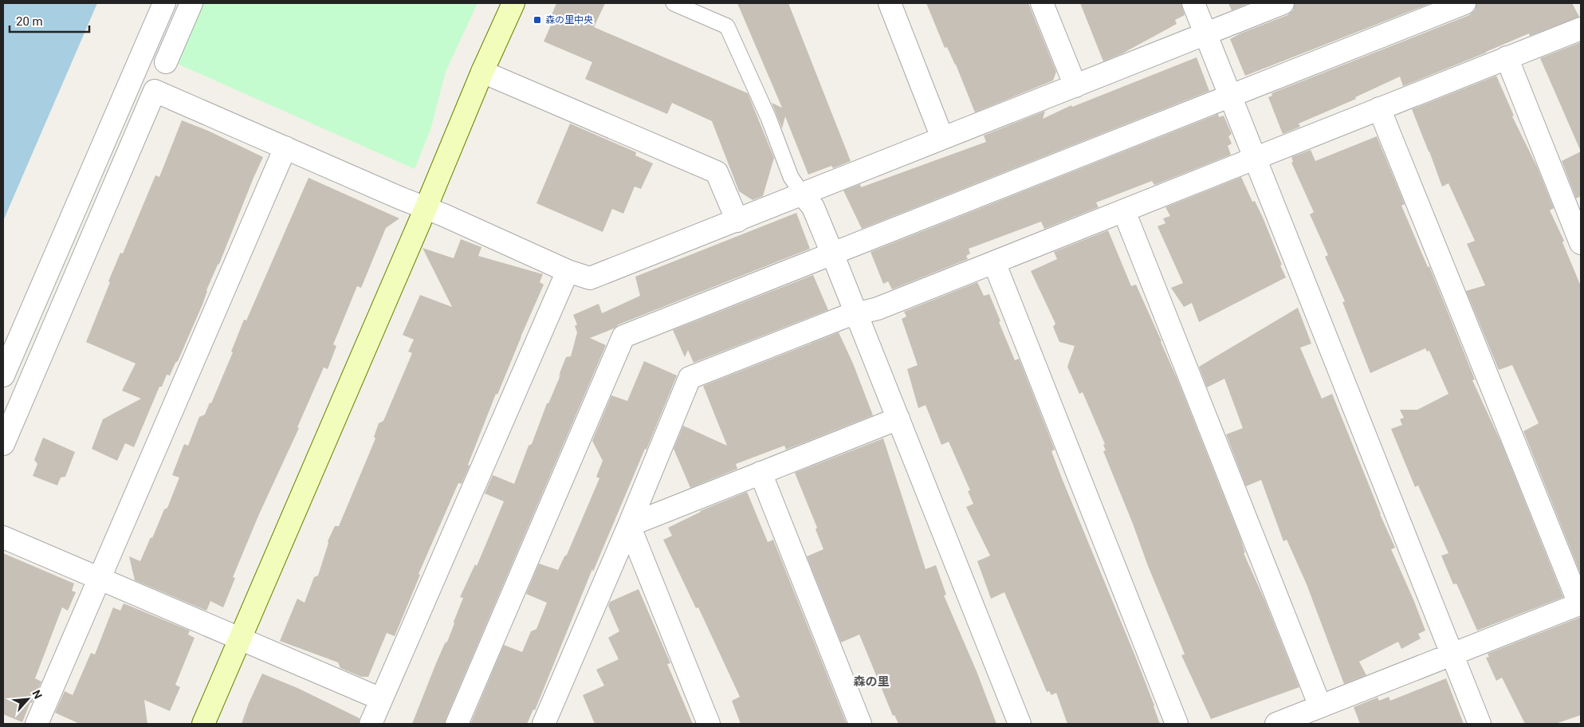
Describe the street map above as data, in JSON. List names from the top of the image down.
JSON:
{
  "districts": ["森の里"],
  "places": {
    "transit": ["森の里中央"]
  },
  "scale_bar": "20 m",
  "north": "top right"
}
